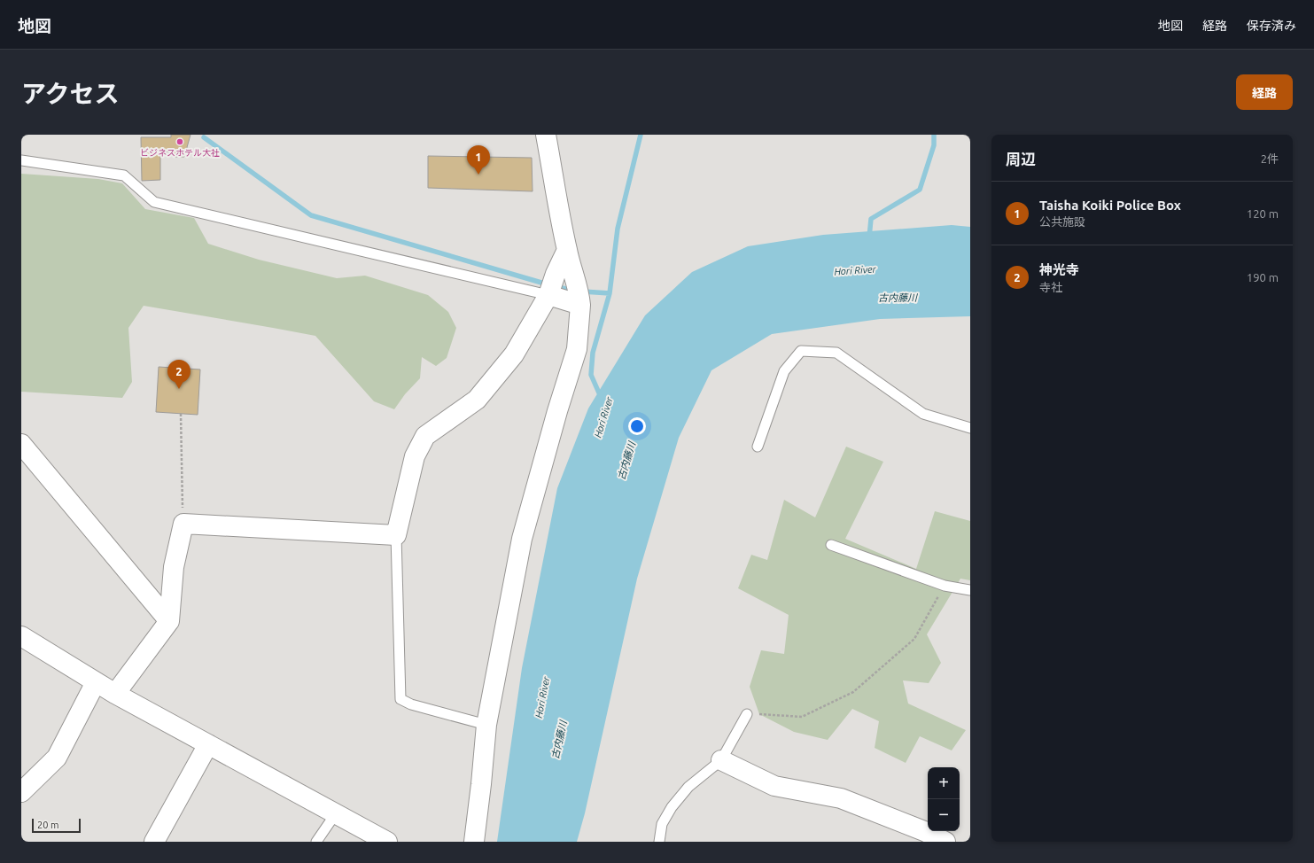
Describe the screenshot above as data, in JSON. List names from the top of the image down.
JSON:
{
  "water": ["Hori River", "古内藤川"],
  "places": ["ビジネスホテル大社"],
  "scale_bar": "20 m",
  "page": {
    "header": "地図",
    "nav": ["地図", "経路", "保存済み"],
    "title": "アクセス",
    "buttons": "経路",
    "heading": ["周辺", "2件"],
    "pins": ["1", "2"],
    "list": [
      {
        "mark": "1",
        "name": "Taisha Koiki Police Box",
        "note": "公共施設",
        "value": "120 m"
      },
      {
        "mark": "2",
        "name": "神光寺",
        "note": "寺社",
        "value": "190 m"
      }
    ],
    "map_buttons": ["+", "−"],
    "scale": "20 m"
  }
}
